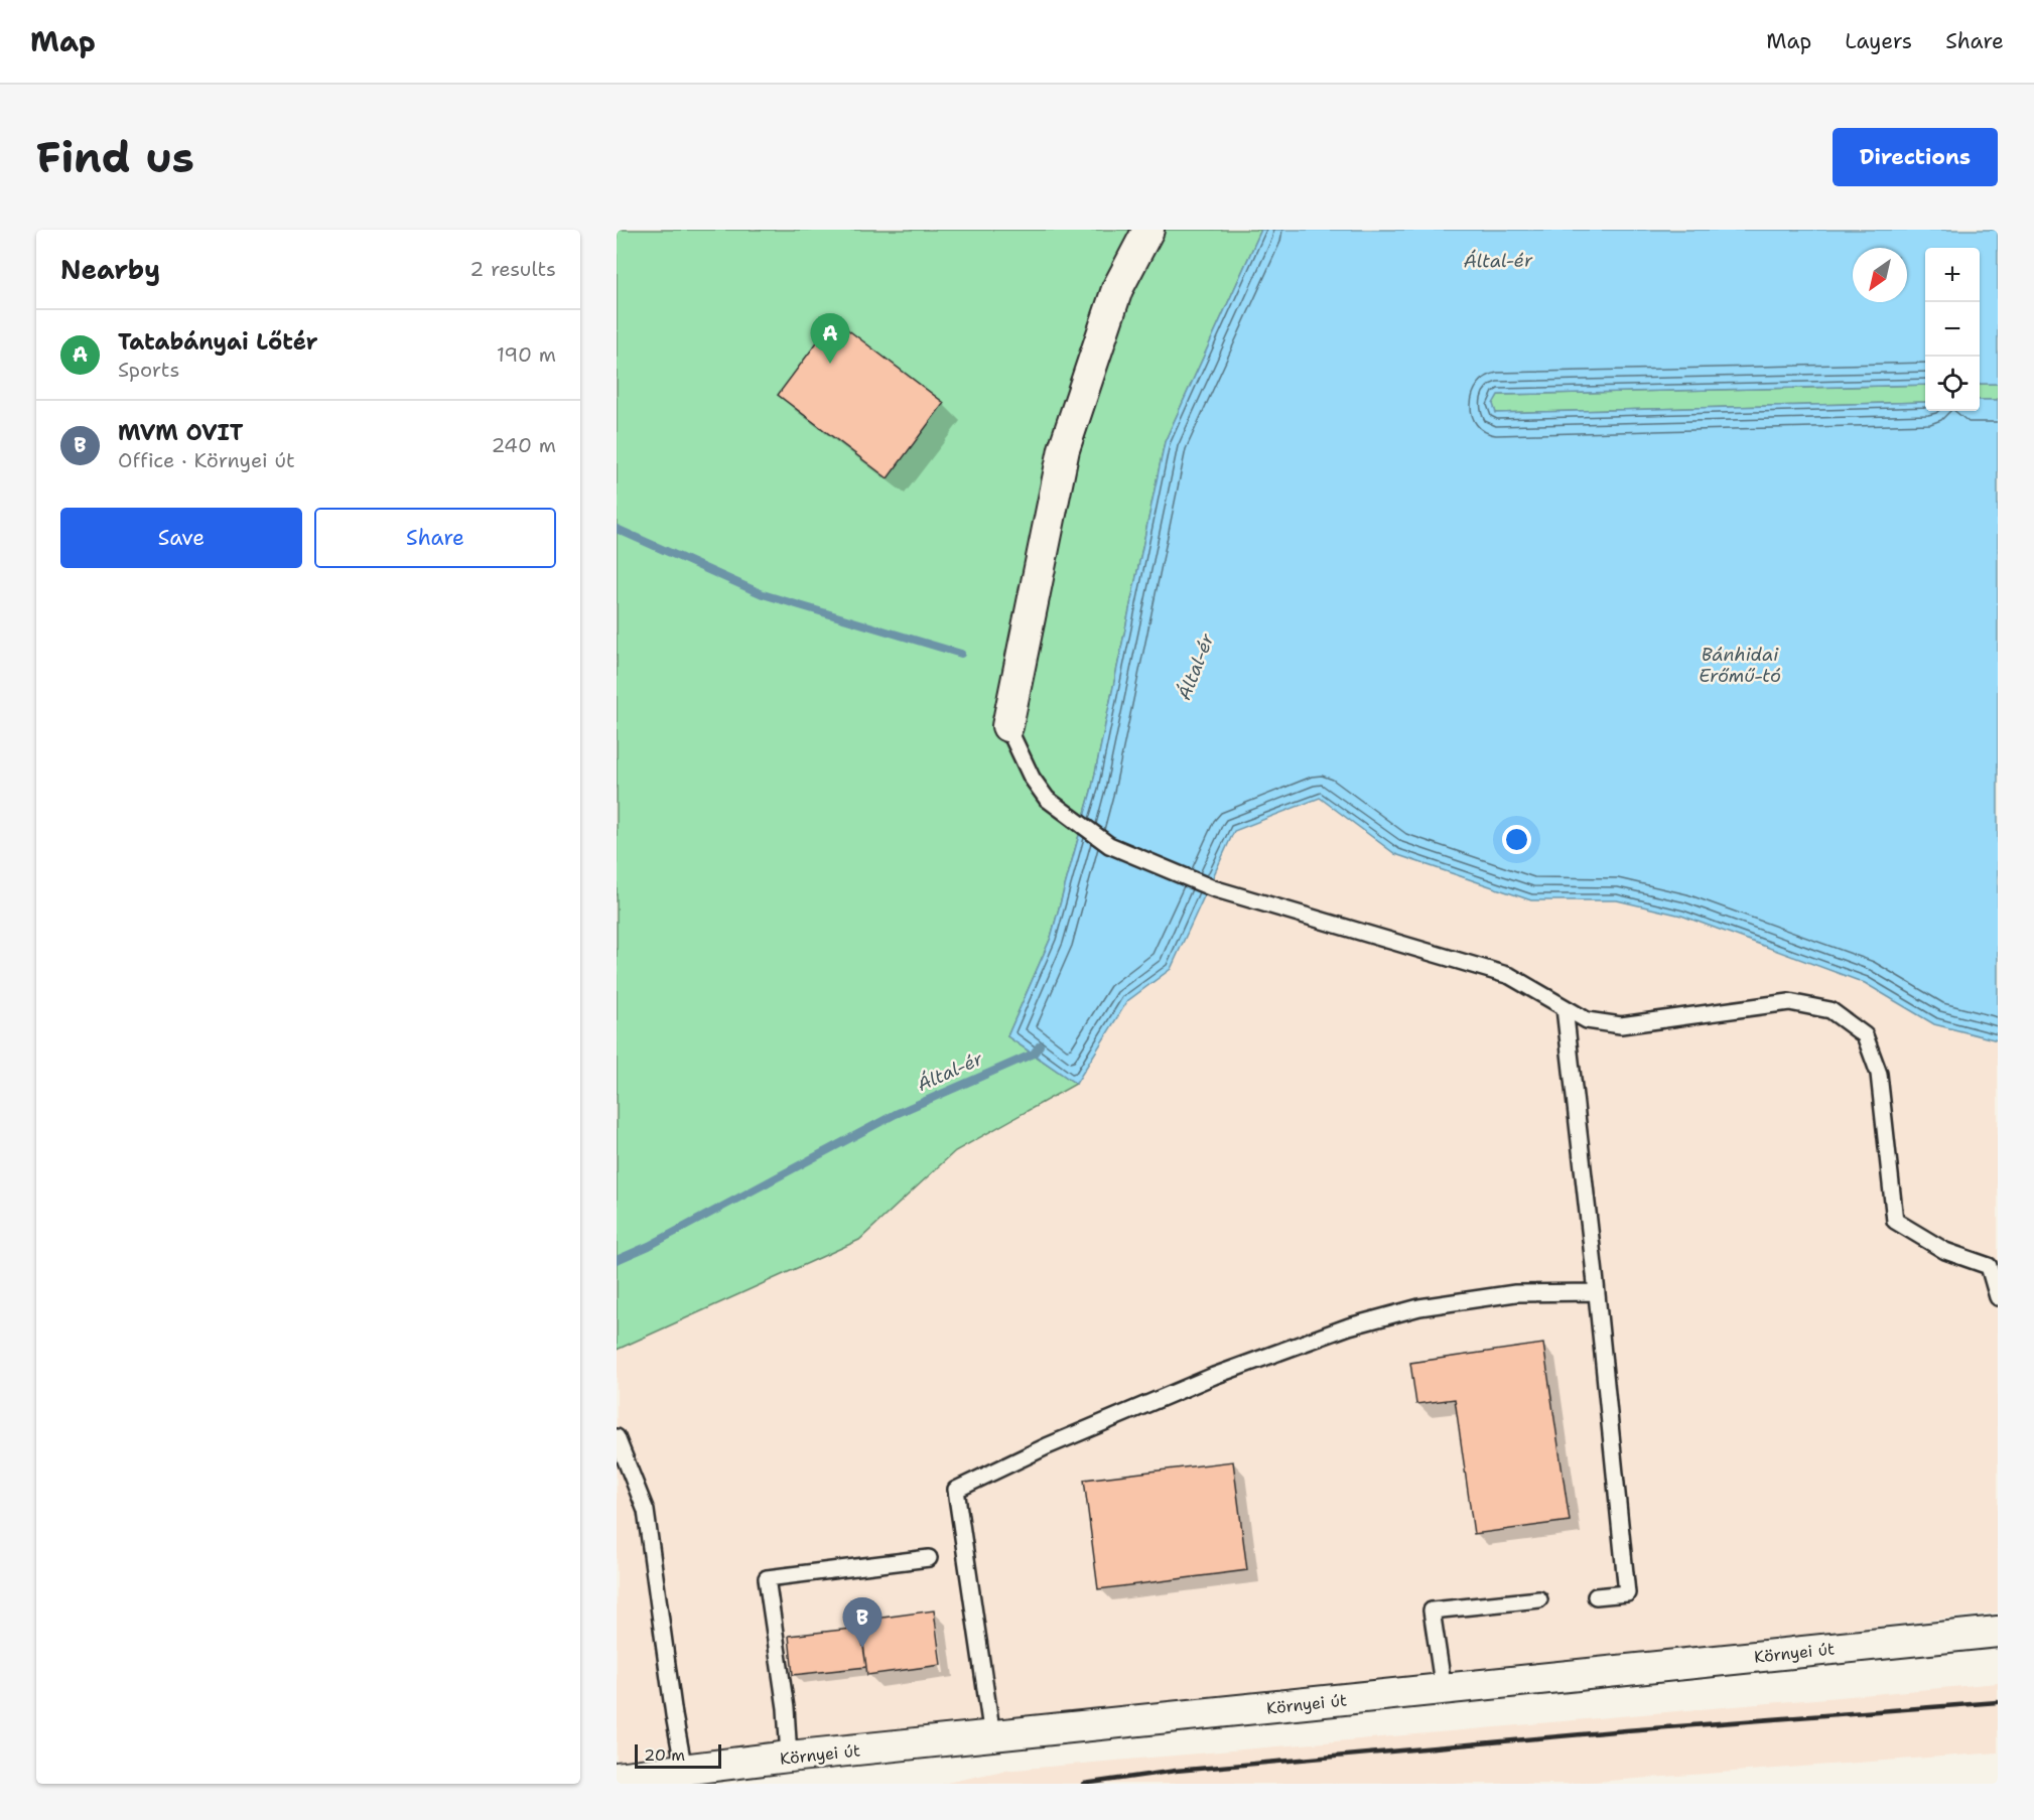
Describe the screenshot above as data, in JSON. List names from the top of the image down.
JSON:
{
  "streets": {
    "street": ["Környei út"]
  },
  "water": ["Által-ér", "Bánhidai Erőmű-tó"],
  "scale_bar": "20 m",
  "north": "bottom left",
  "page": {
    "header": "Map",
    "nav": ["Map", "Layers", "Share"],
    "buttons": [
      "Directions",
      ["Save", "Share"]
    ],
    "title": "Find us",
    "heading": ["Nearby", "2 results"],
    "map_buttons": ["+", "−"],
    "list": [
      {
        "mark": "A",
        "name": "Tatabányai Lőtér",
        "note": "Sports",
        "value": "190 m"
      },
      {
        "mark": "B",
        "name": "MVM OVIT",
        "note": "Office · Környei út",
        "value": "240 m"
      }
    ],
    "pins": ["A", "B"],
    "scale": "20 m"
  }
}
